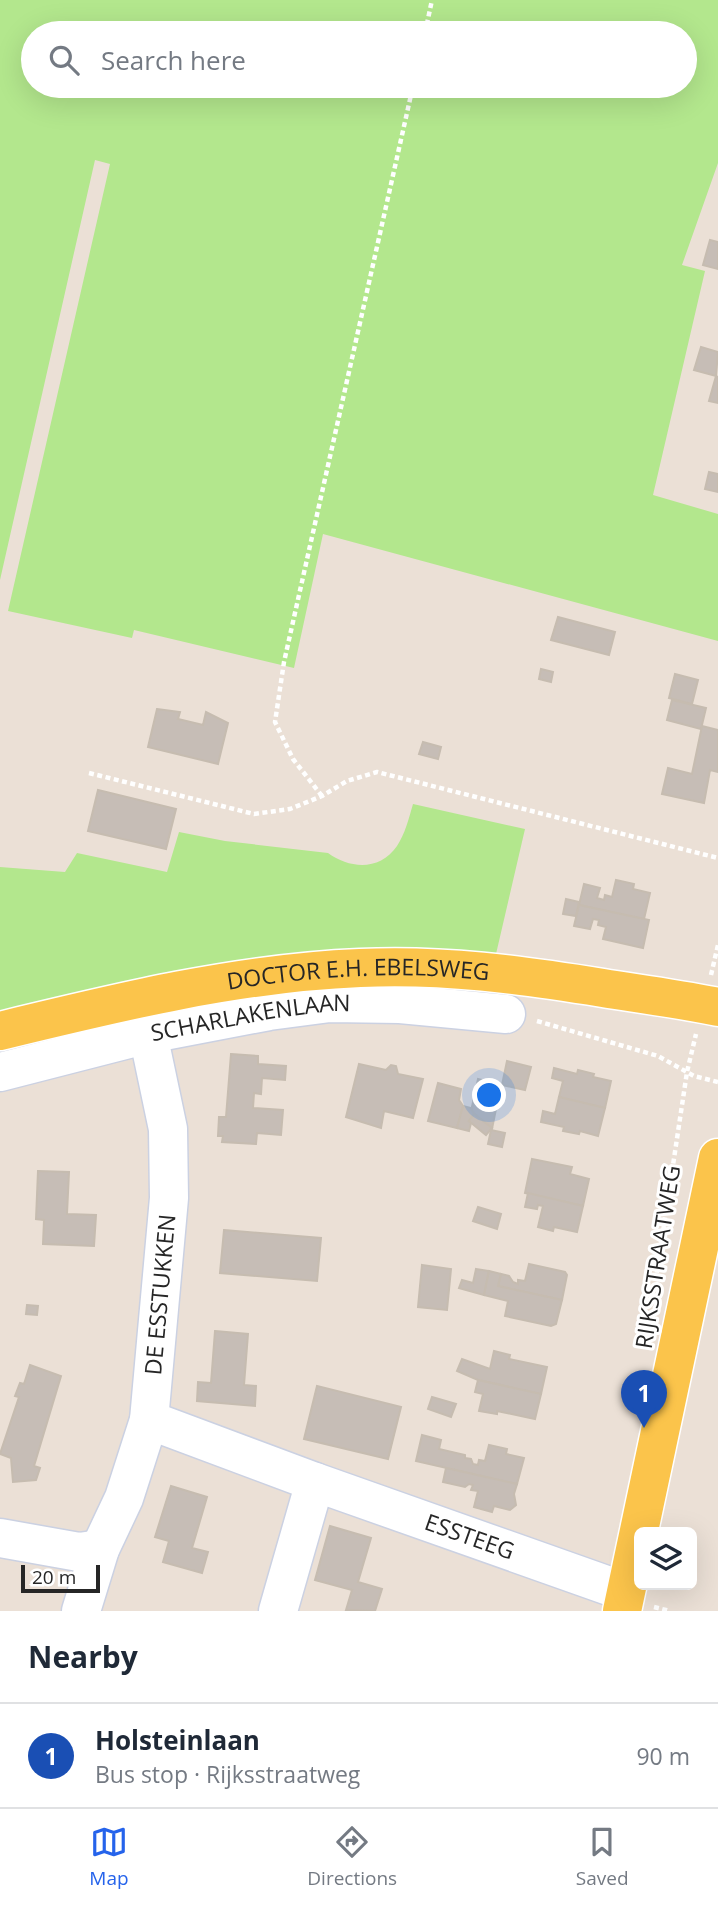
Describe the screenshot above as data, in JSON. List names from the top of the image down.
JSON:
{
  "streets": {
    "main road": ["DOCTOR E.H. EBELSWEG", "RIJKSSTRAATWEG"],
    "street": ["SCHARLAKENLAAN", "DE ESSTUKKEN", "ESSTEEG"]
  },
  "crossings": [
    ["DOCTOR E.H. EBELSWEG", "RIJKSSTRAATWEG"],
    ["SCHARLAKENLAAN", "DE ESSTUKKEN"],
    ["RIJKSSTRAATWEG", "ESSTEEG"],
    ["DE ESSTUKKEN", "ESSTEEG"]
  ],
  "scale_bar": "20 m",
  "page": {
    "search": "Search here",
    "pins": "1",
    "scale": "20 m",
    "heading": "Nearby",
    "list": [
      {
        "mark": "1",
        "name": "Holsteinlaan",
        "note": "Bus stop · Rijksstraatweg",
        "value": "90 m"
      }
    ],
    "nav": ["Map", "Directions", "Saved"]
  }
}
